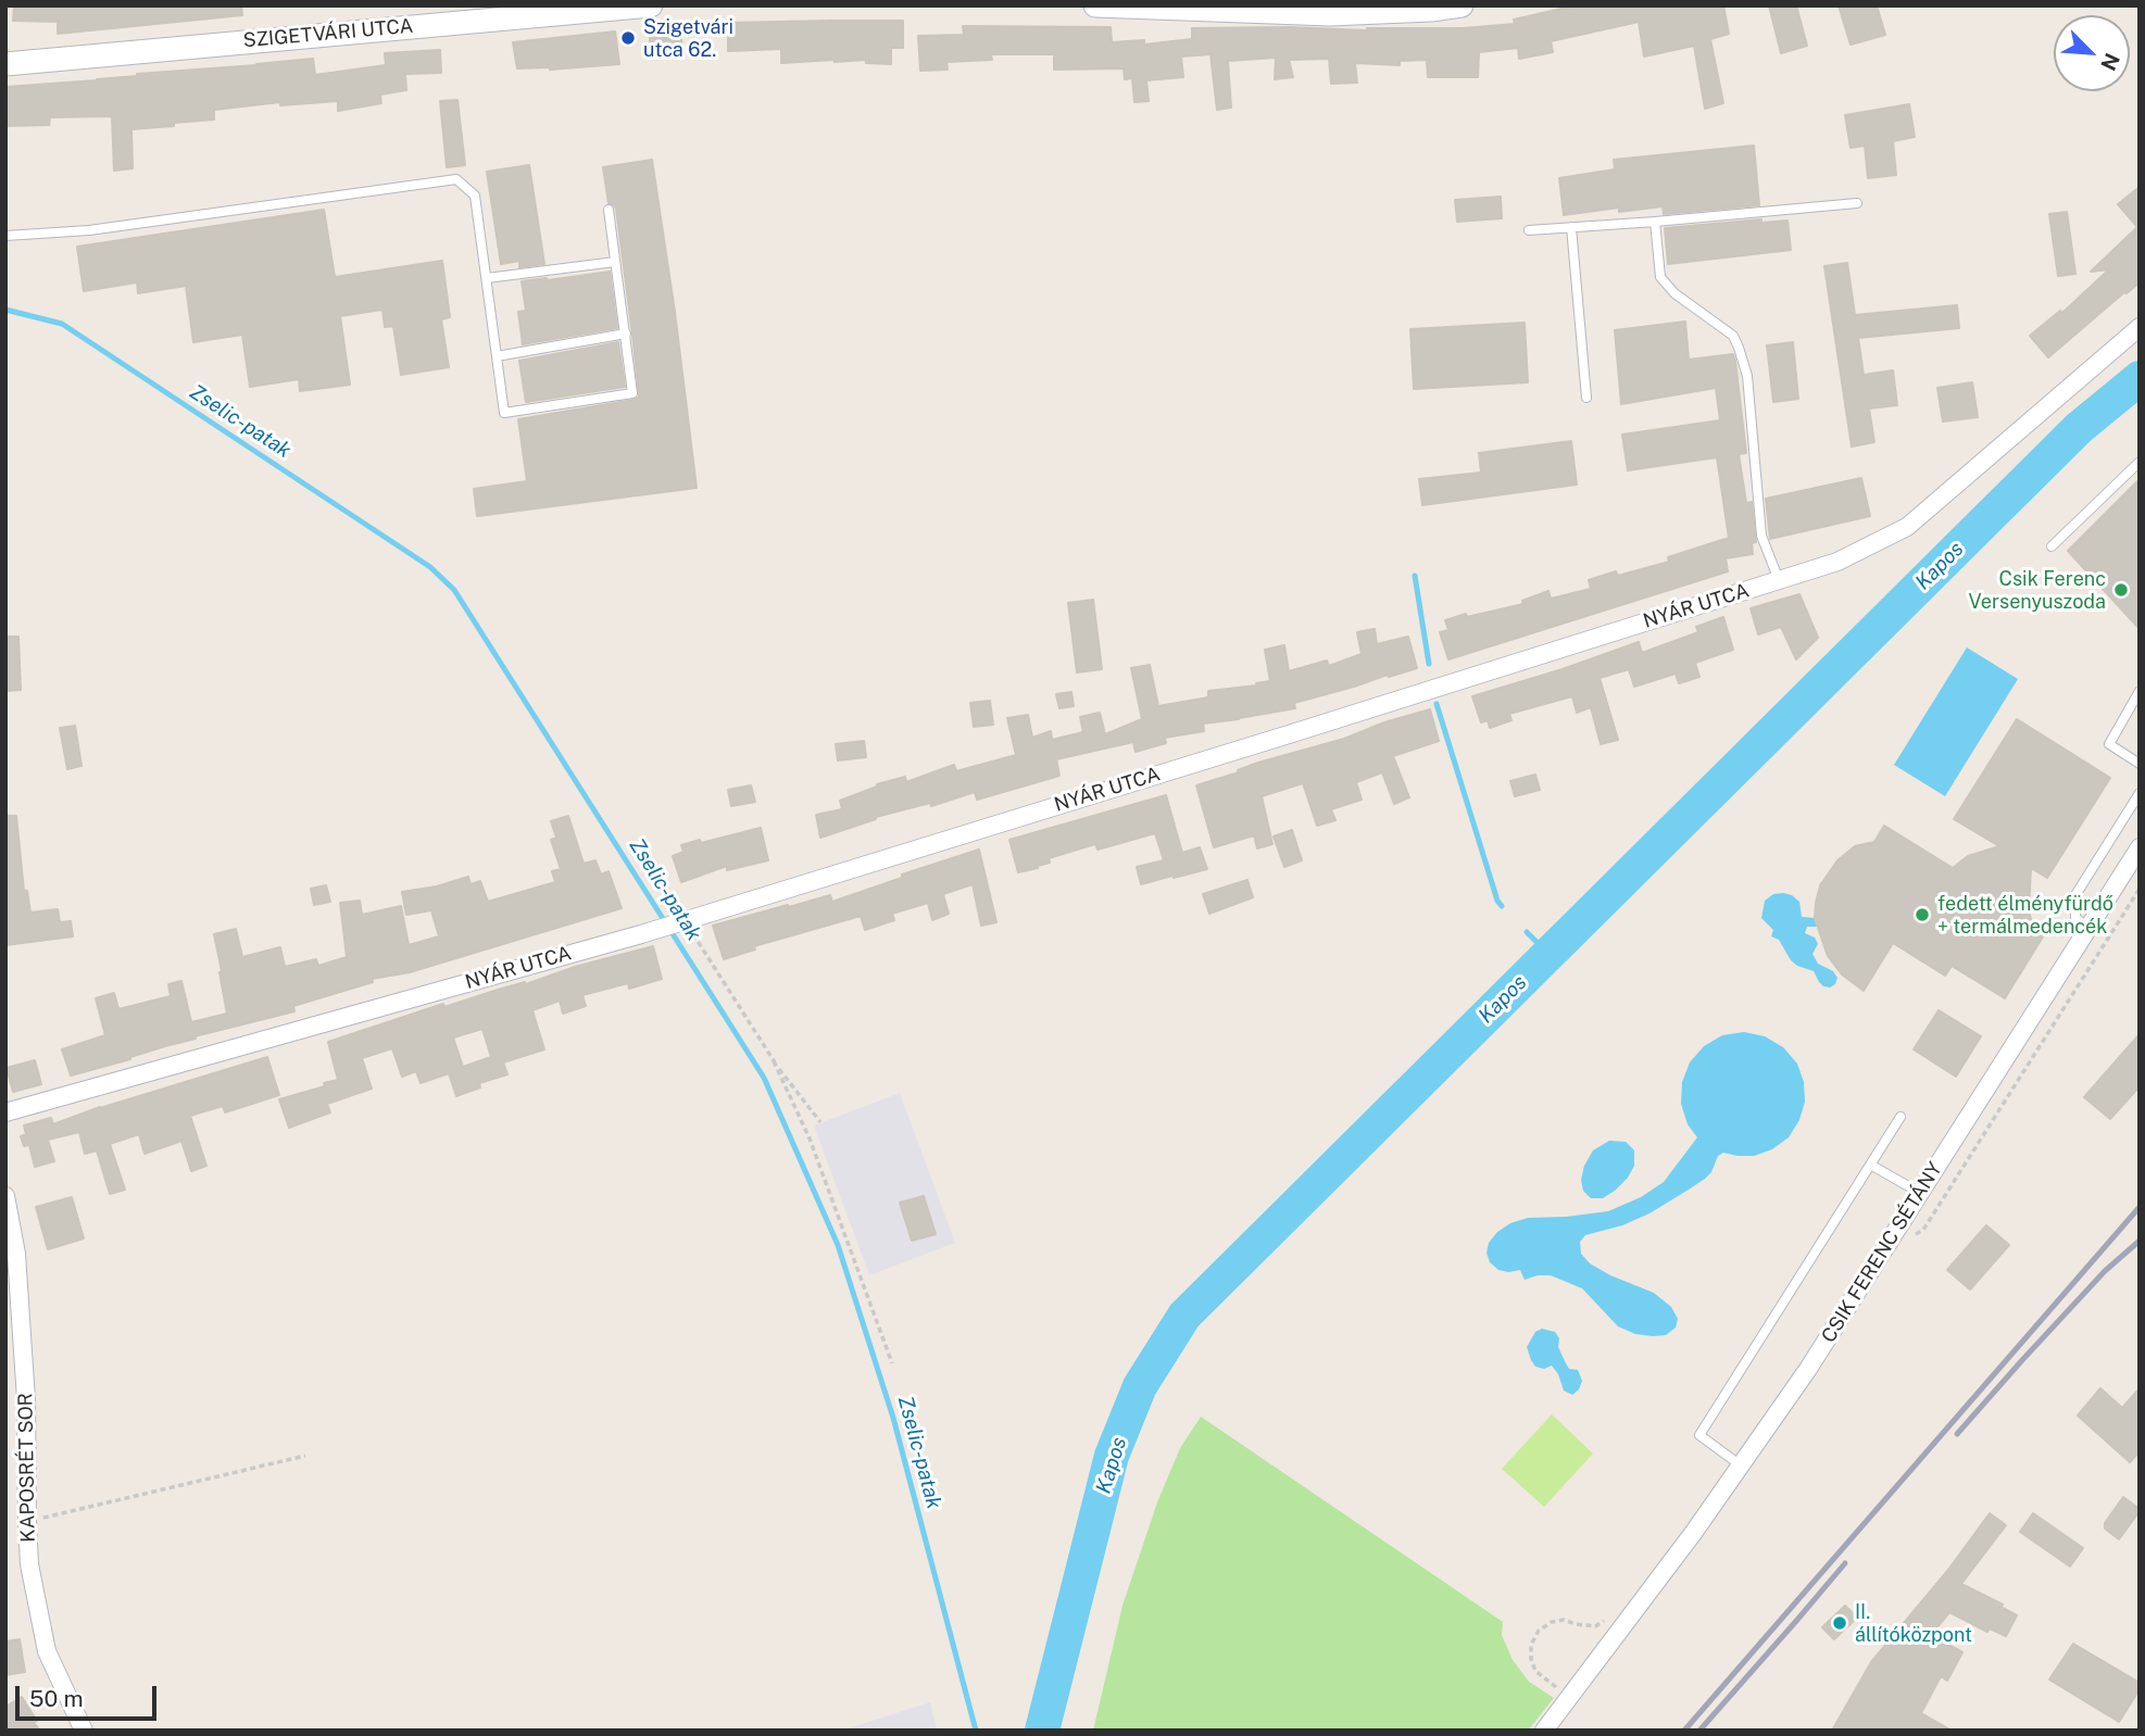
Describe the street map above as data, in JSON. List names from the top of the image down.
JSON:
{
  "streets": {
    "street": [
      "SZIGETVÁRI UTCA",
      "NYÁR UTCA",
      "CSIK FERENC SÉTÁNY",
      "KAPOSRÉT SOR"
    ]
  },
  "water": ["Zselic-patak", "Kapos"],
  "places": [
    "Szigetvári utca 62.",
    "Csik Ferenc Versenyuszoda",
    "fedett élményfürdő + termálmedencék",
    "II. állítóközpont"
  ],
  "scale_bar": "50 m",
  "north": "bottom right"
}
